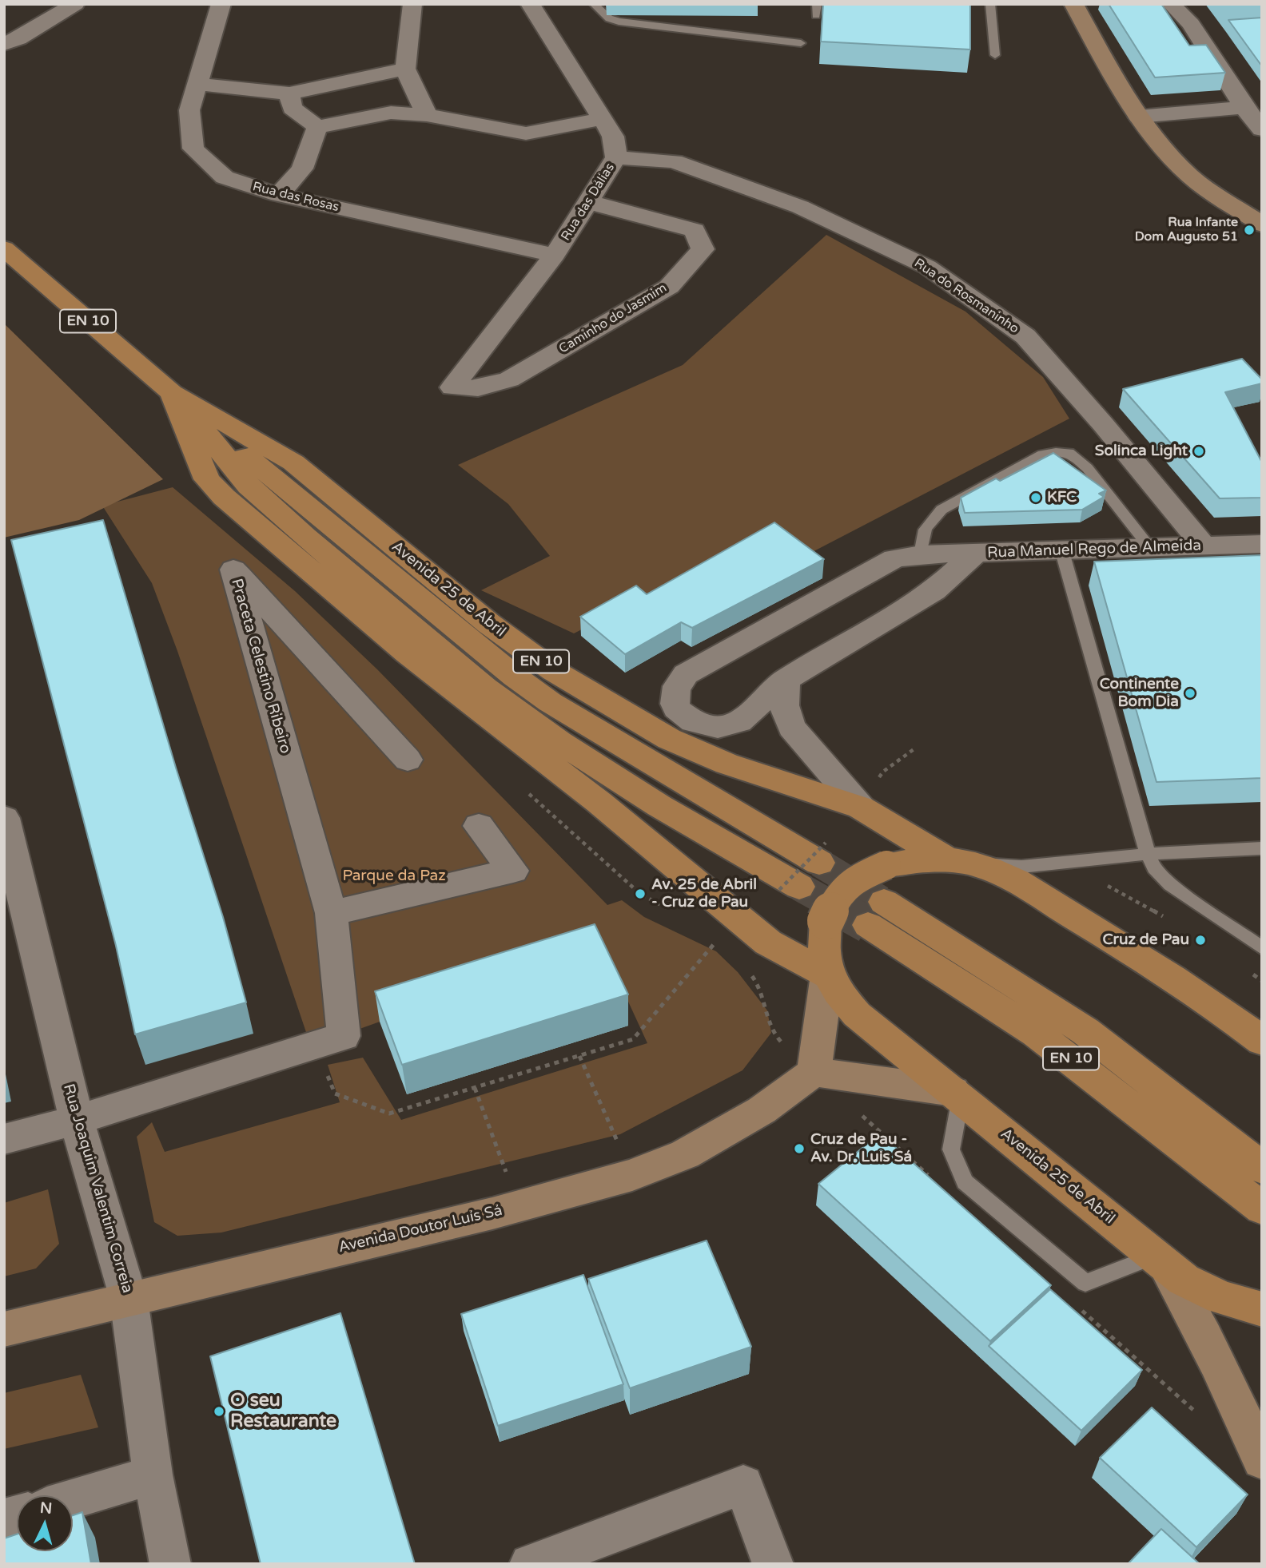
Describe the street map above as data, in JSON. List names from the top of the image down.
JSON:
{
  "streets": {
    "main road": ["EN 10", "Avenida 25 de Abril"],
    "street": [
      "Rua das Rosas",
      "Rua das Dálias",
      "Rua do Rosmaninho",
      "Caminho do Jasmim",
      "Rua Manuel Rego de Almeida",
      "Praceta Celestino Ribeiro",
      "Rua Joaquim Valentim Correia",
      "Avenida Doutor Luís Sá"
    ]
  },
  "crossings": [
    ["Rua das Rosas", "Rua das Dálias"],
    ["Rua das Dálias", "Rua do Rosmaninho"],
    ["Rua das Dálias", "Caminho do Jasmim"],
    ["Rua do Rosmaninho", "Rua Manuel Rego de Almeida"],
    ["EN 10", "Avenida 25 de Abril"],
    ["EN 10", "Avenida Doutor Luís Sá"],
    ["Praceta Celestino Ribeiro", "Rua Joaquim Valentim Correia"],
    ["Rua Joaquim Valentim Correia", "Avenida Doutor Luís Sá"]
  ],
  "parks": ["Parque da Paz"],
  "places": [
    "Rua Infante Dom Augusto 51",
    "Solinca Light",
    "KFC",
    "Continente Bom Dia",
    "Av. 25 de Abril - Cruz de Pau",
    "Cruz de Pau",
    "Cruz de Pau - Av. Dr. Luis Sá",
    "O seu Restaurante"
  ],
  "north": "top"
}
